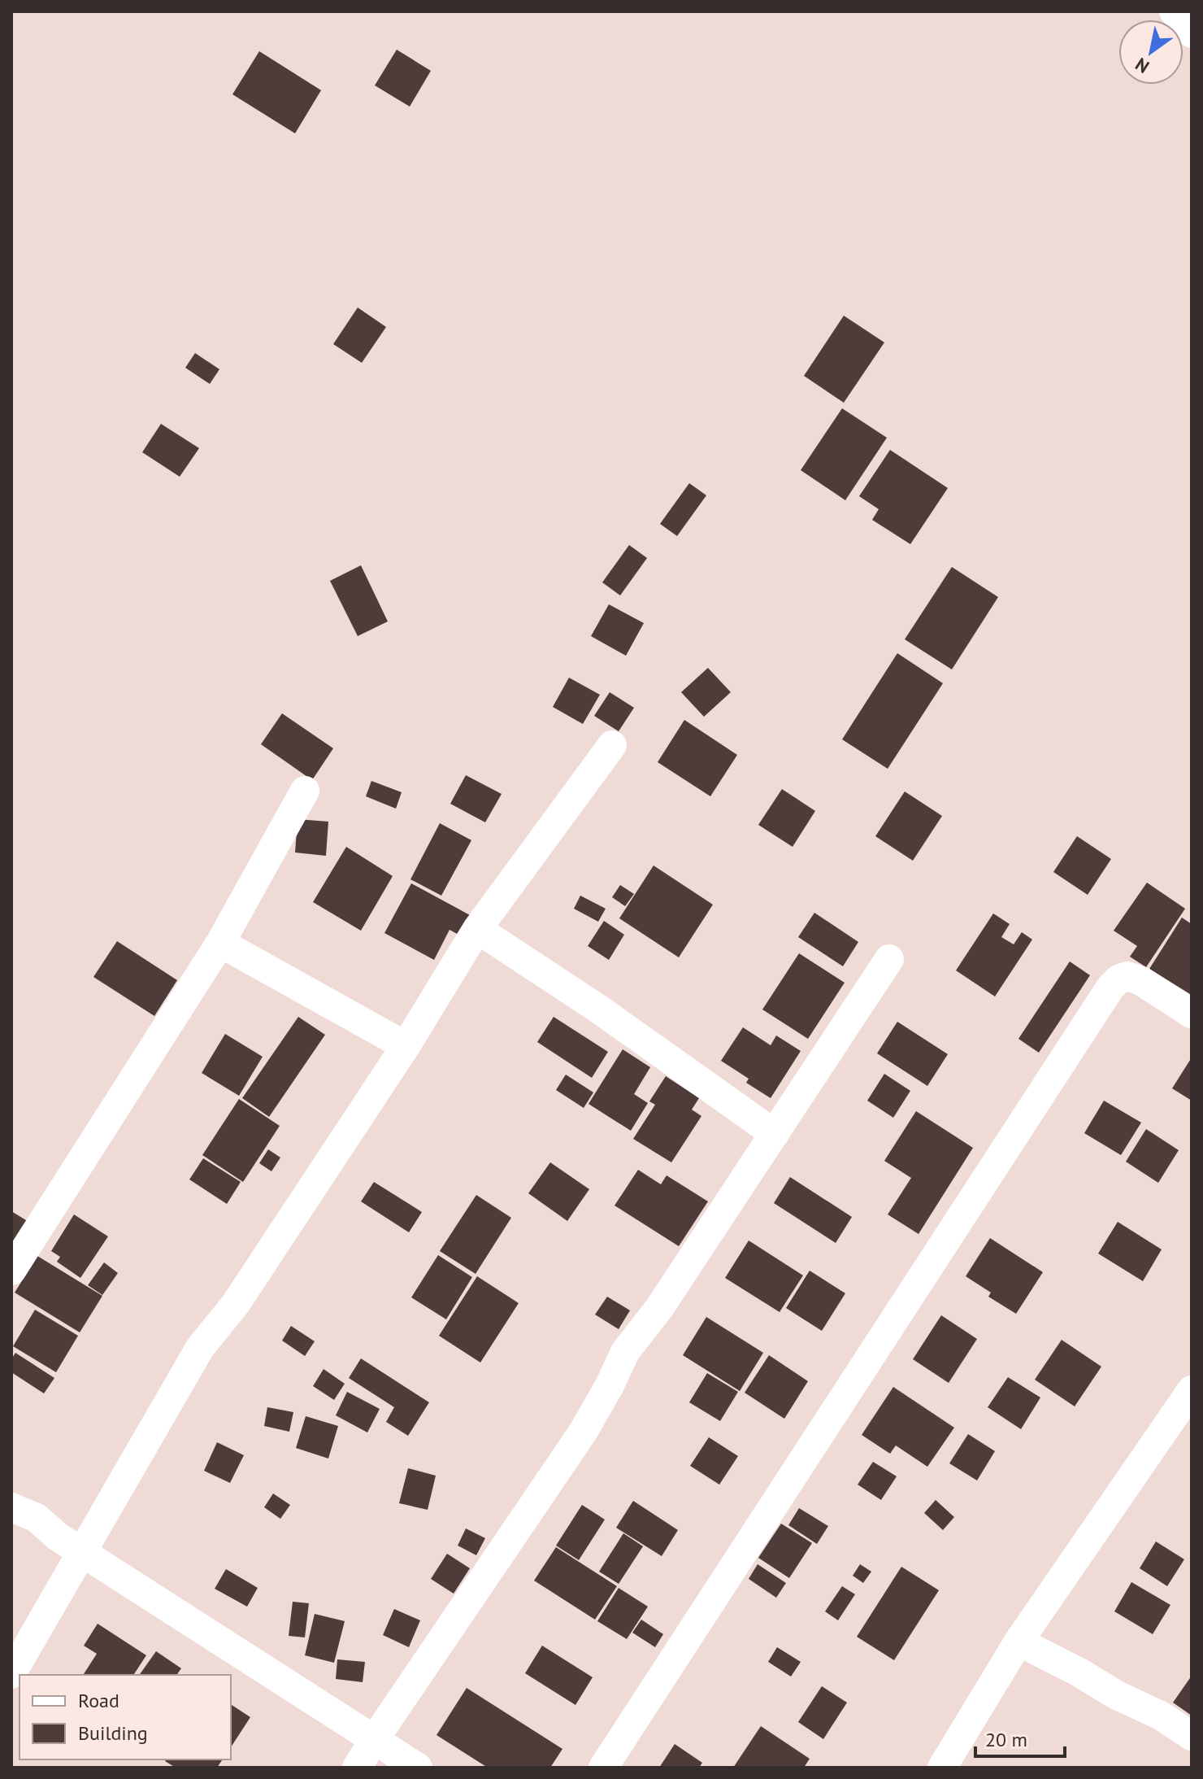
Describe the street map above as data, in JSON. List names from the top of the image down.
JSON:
{
  "legend": ["Road", "Building"],
  "scale_bar": "20 m",
  "north": "bottom left"
}
